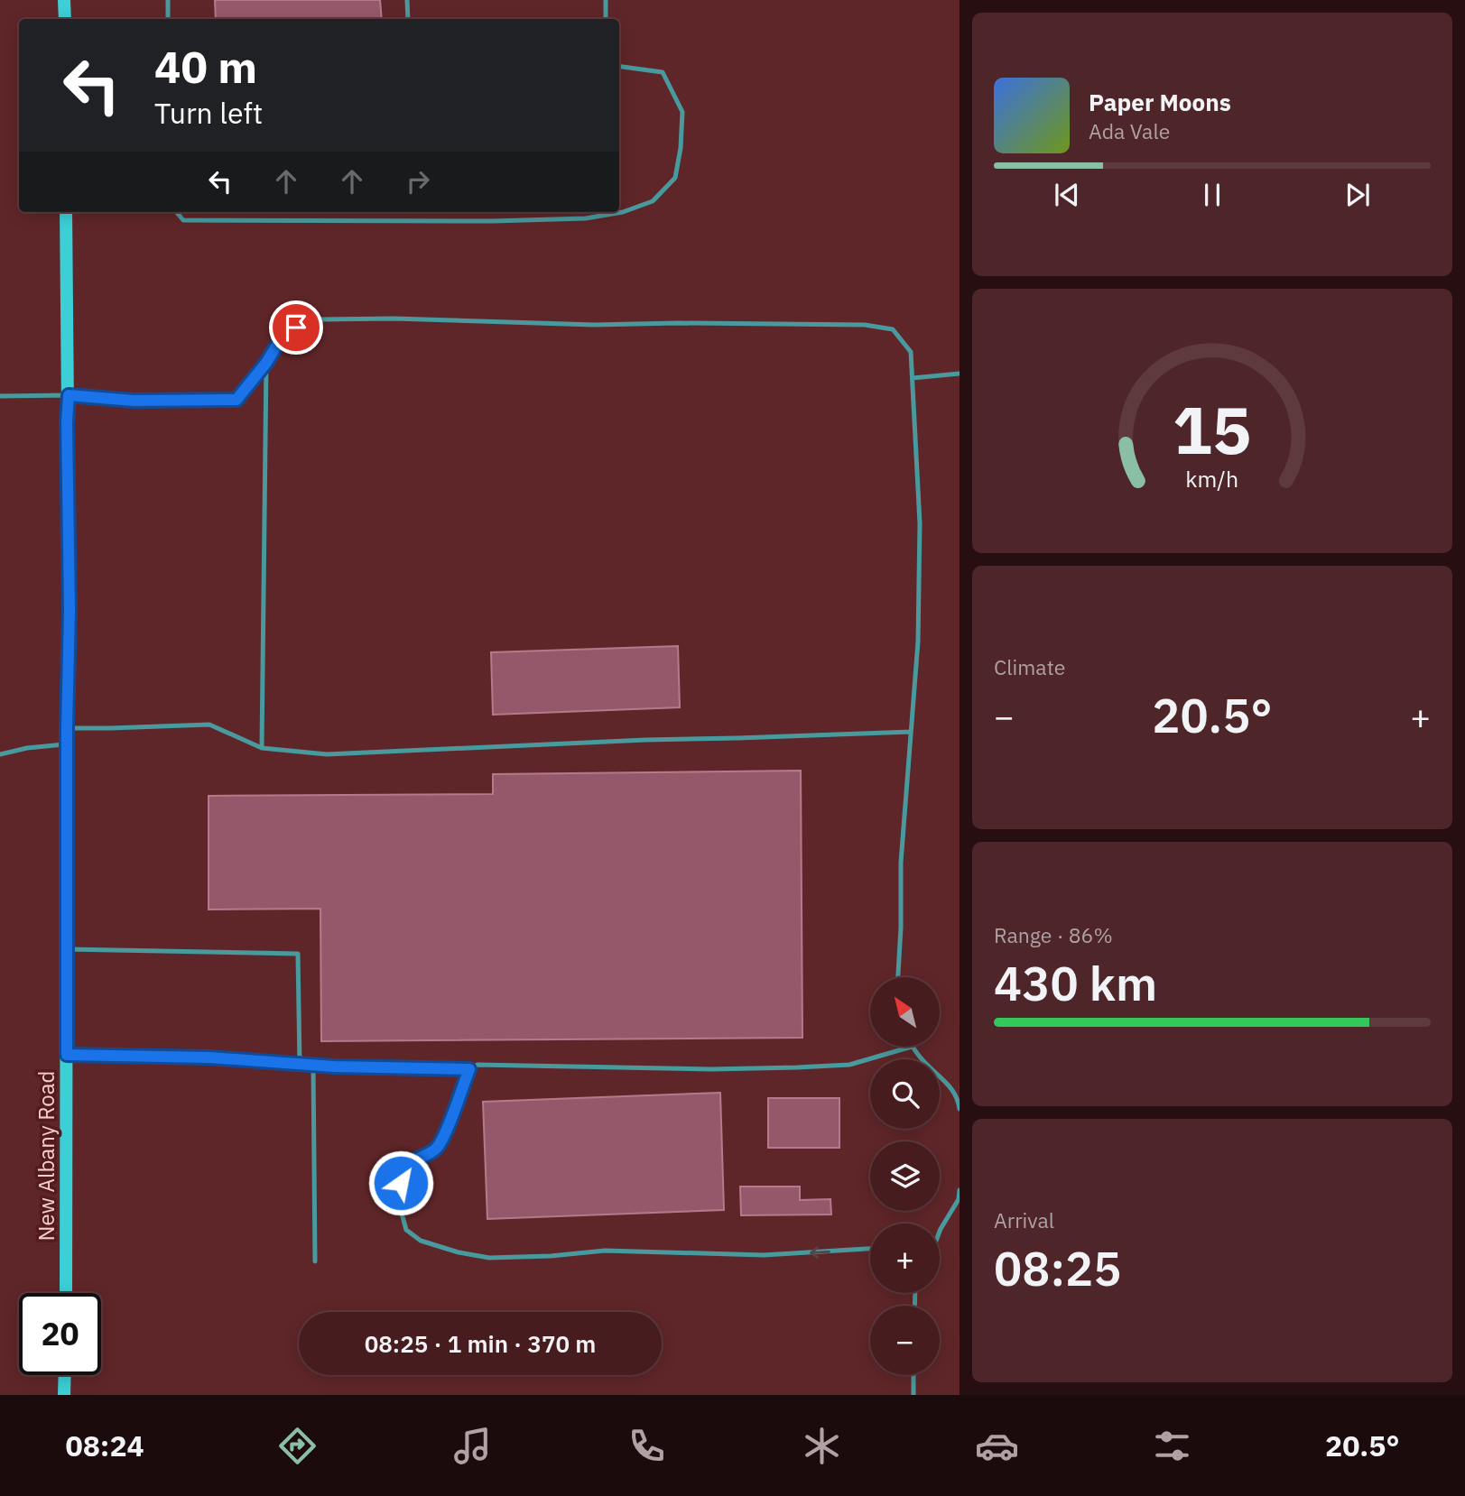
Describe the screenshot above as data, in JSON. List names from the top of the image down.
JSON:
{
  "streets": {
    "main road": ["New Albany Road"]
  },
  "north": "top left",
  "page": {
    "turn": ["40 m", "Turn left"],
    "song": ["Paper Moons", "Ada Vale"],
    "tile": [
      "Climate",
      ["Range · 86%", "430 km"],
      ["Arrival", "08:25"]
    ],
    "heat": ["−", "20.5°", "+"],
    "map_buttons": ["+", "−"],
    "limit": "20",
    "trip": "08:25 · 1 min · 370 m",
    "tabs": ["08:24", "20.5°"],
    "gauge": ["15", "km/h"]
  }
}
